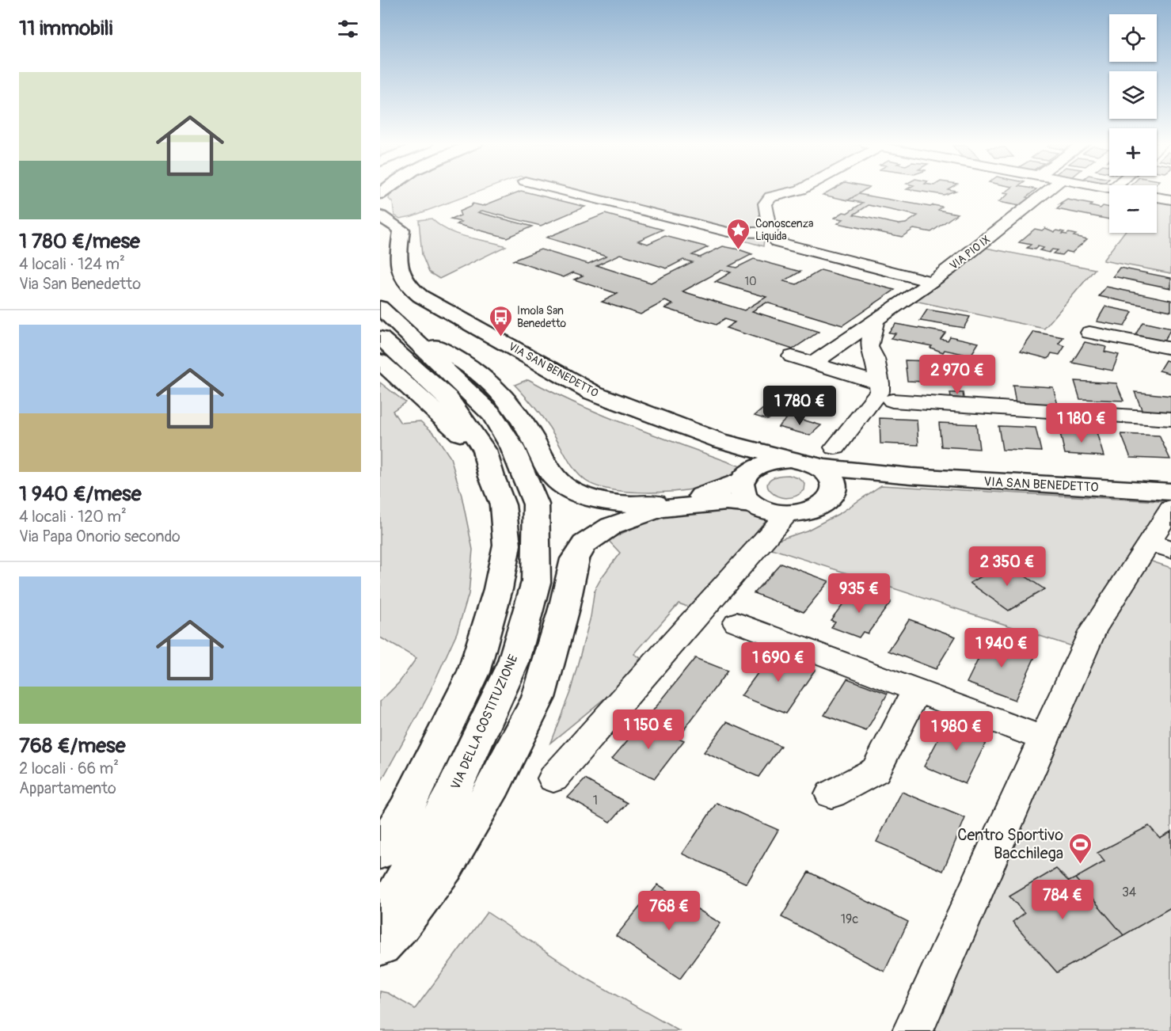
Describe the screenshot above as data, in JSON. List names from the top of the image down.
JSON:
{
  "streets": {
    "main road": ["VIA SAN BENEDETTO", "VIA DELLA COSTITUZIONE"],
    "street": ["VIA PIO IX"]
  },
  "places": {
    "place": ["Conoscenza Liquida"],
    "bus stop": ["Imola San Benedetto"],
    "sports": ["Centro Sportivo Bacchilega"]
  },
  "house_numbers": [
    "10",
    "1",
    "34",
    "19c"
  ],
  "page": {
    "heading": "11 immobili",
    "map_buttons": ["+", "−"],
    "list": [
      {
        "name": "1 780 €/mese",
        "note": "4 locali · 124 m² · Via San Benedetto"
      },
      {
        "name": "1 940 €/mese",
        "note": "4 locali · 120 m² · Via Papa Onorio secondo"
      },
      {
        "name": "768 €/mese",
        "note": "2 locali · 66 m² · Appartamento"
      }
    ],
    "price": [
      "2 970 €",
      "1 780 €",
      "1 180 €",
      "2 350 €",
      "935 €",
      "1 940 €",
      "1 690 €",
      "1 150 €",
      "1 980 €",
      "784 €",
      "768 €"
    ]
  }
}
